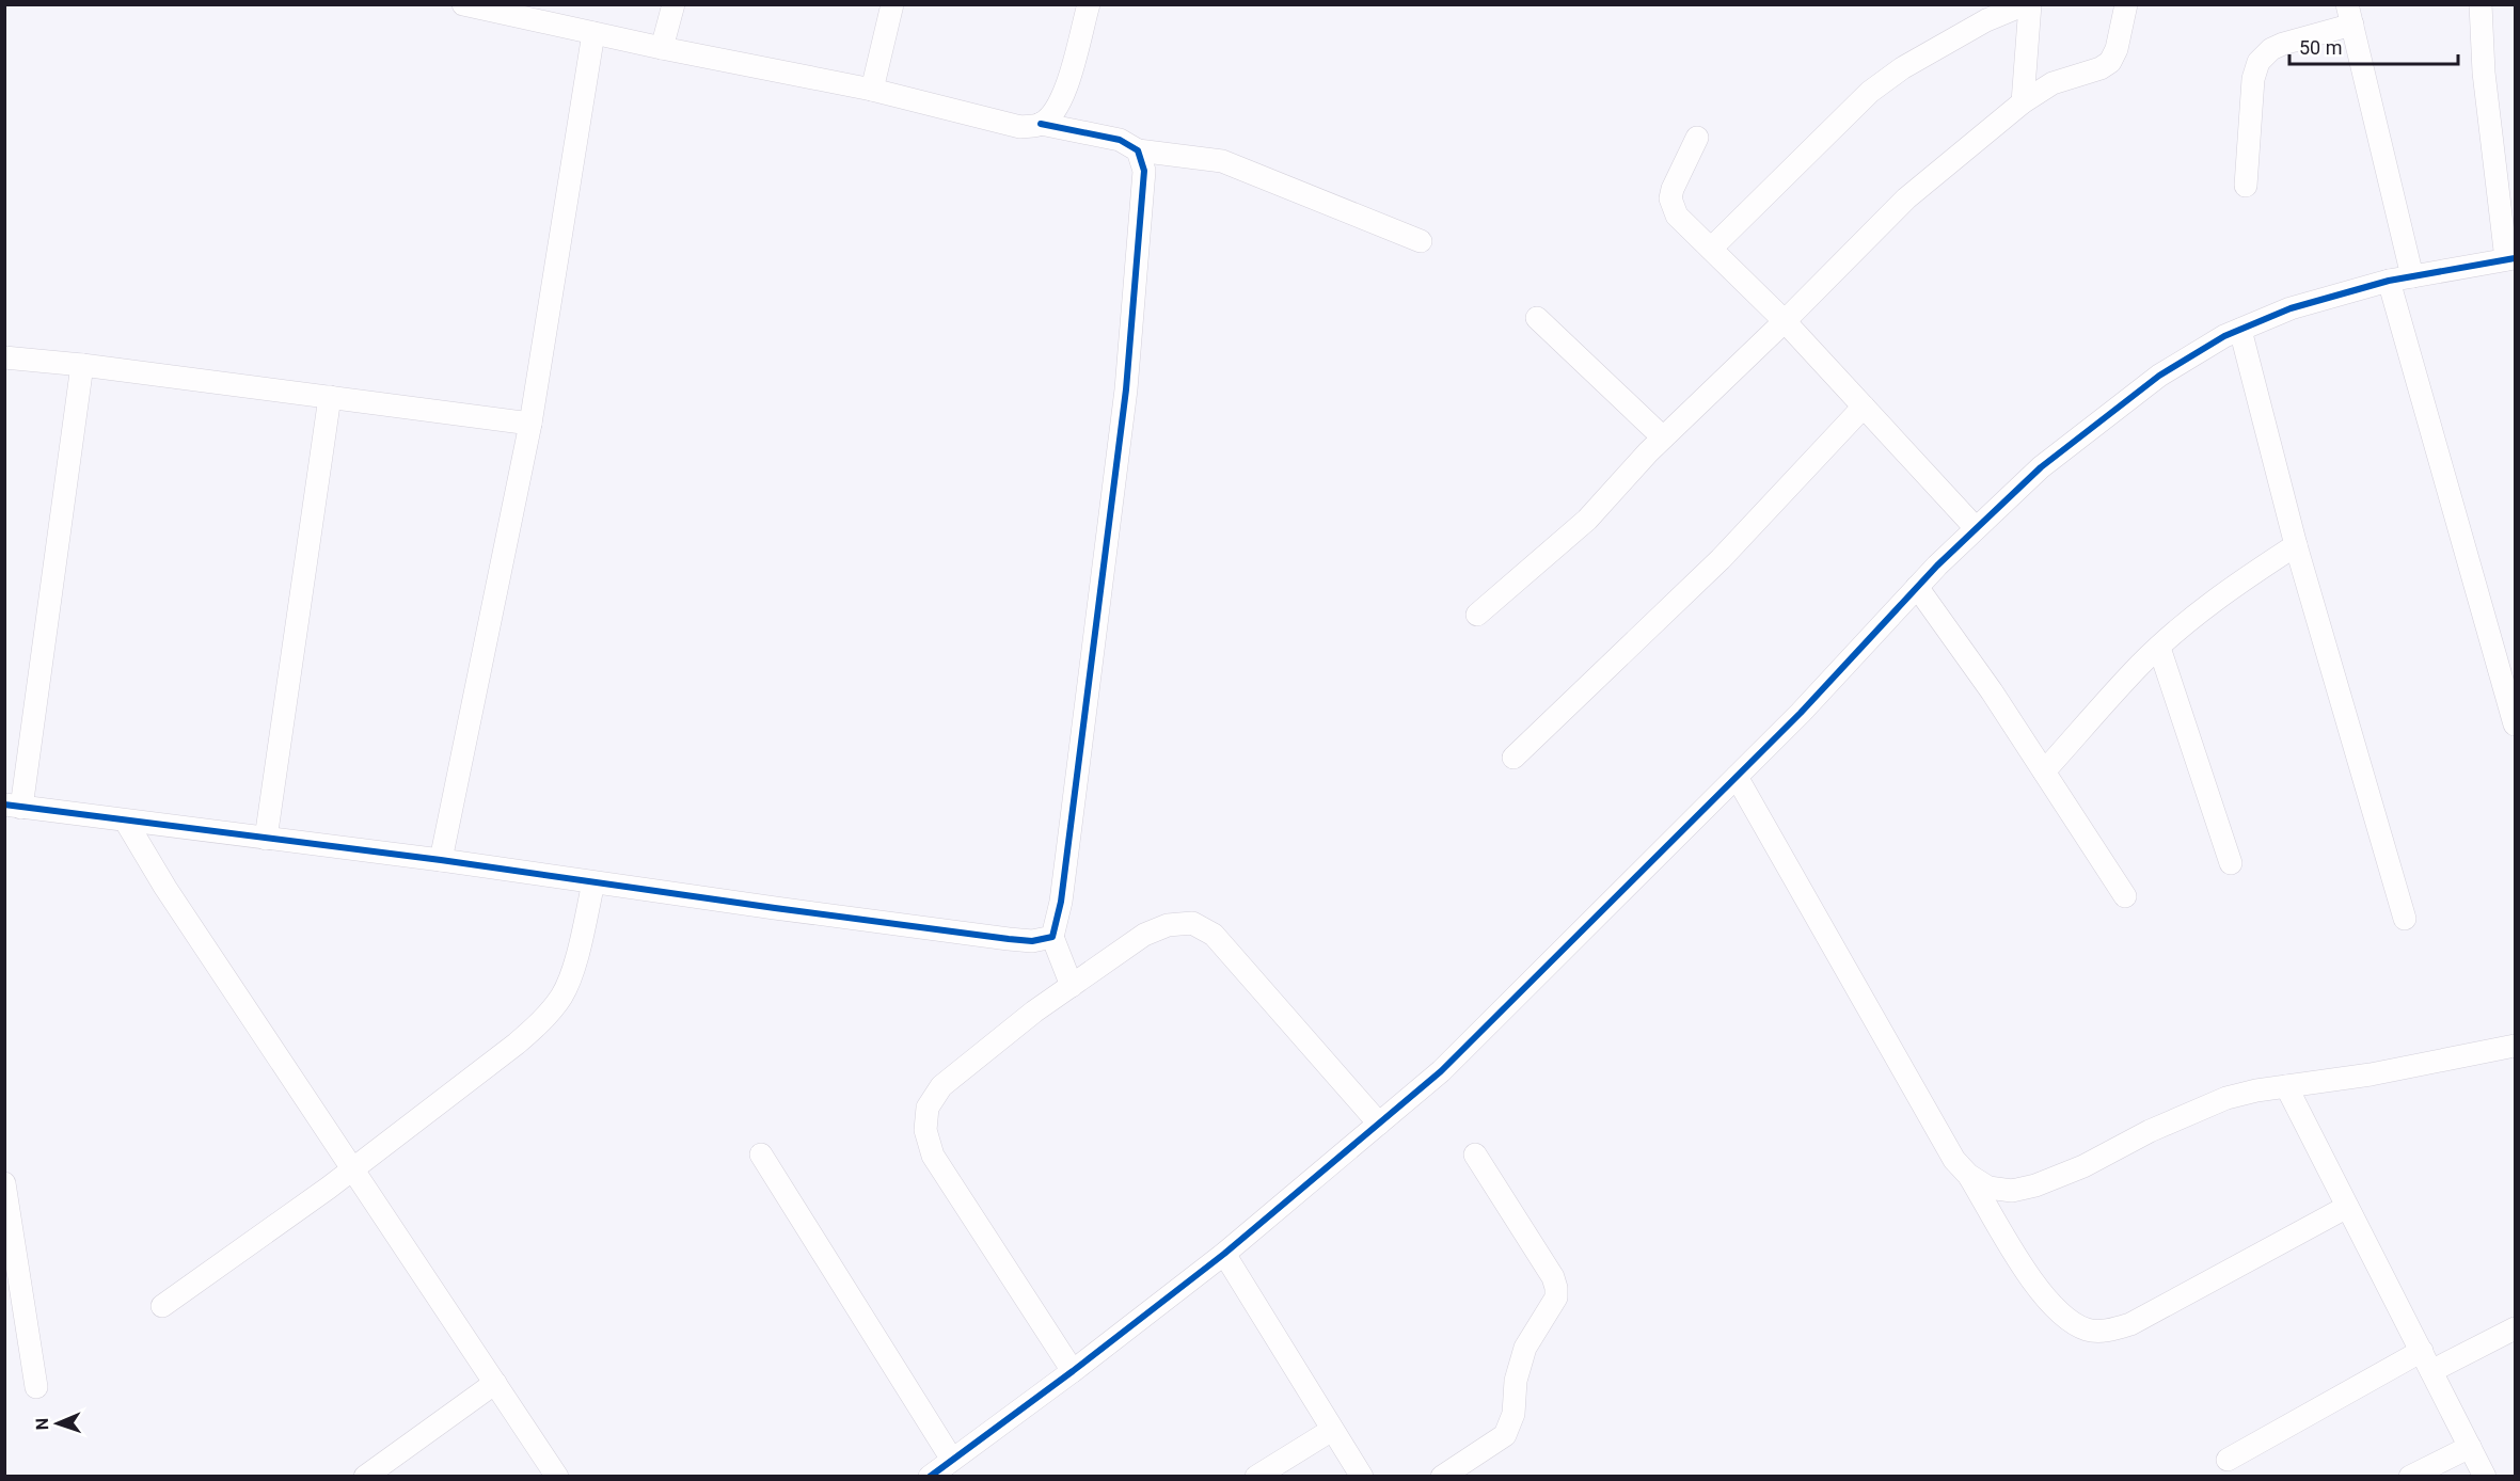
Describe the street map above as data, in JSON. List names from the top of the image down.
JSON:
{
  "scale_bar": "50 m",
  "north": "left"
}
